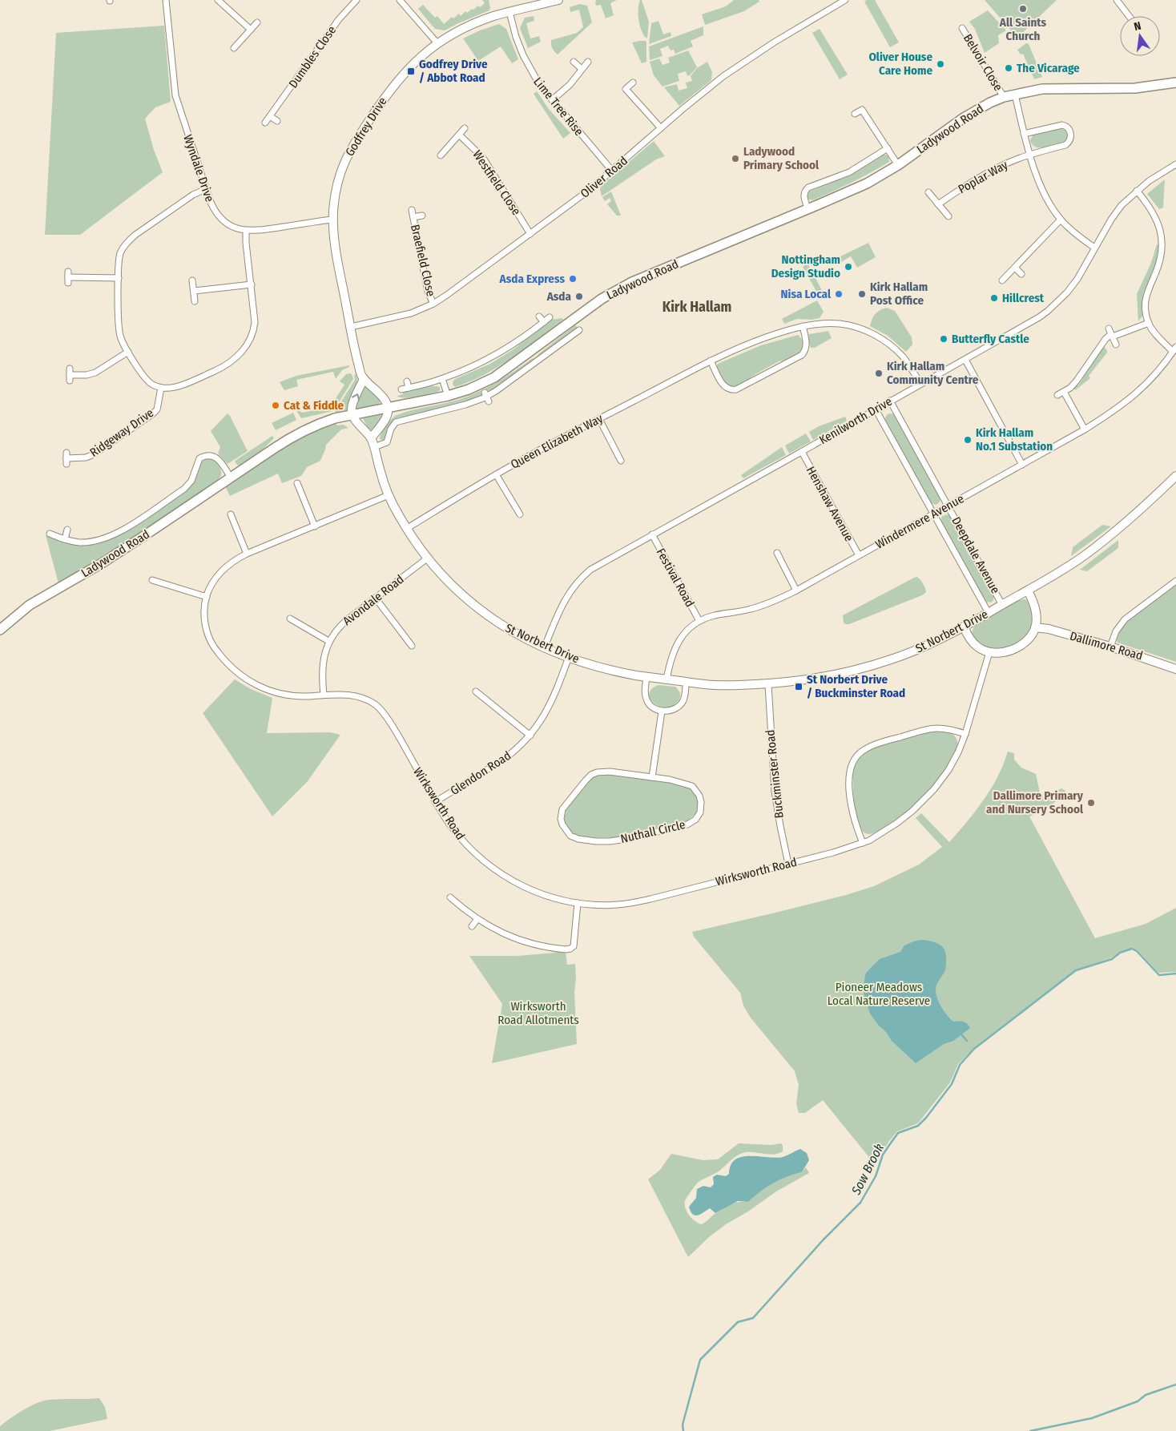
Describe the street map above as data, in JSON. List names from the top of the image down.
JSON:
{
  "streets": {
    "main road": ["Ladywood Road"],
    "street": [
      "Dumbles Close",
      "Belvoir Close",
      "Lime Tree Rise",
      "Godfrey Drive",
      "Wyndale Drive",
      "Oliver Road",
      "Poplar Way",
      "Westfield Close",
      "Braefield Close",
      "Kenilworth Drive",
      "Ridgeway Drive",
      "Queen Elizabeth Way",
      "Henshaw Avenue",
      "Windermere Avenue",
      "Deepdale Avenue",
      "Festival Road",
      "Avondale Road",
      "St Norbert Drive",
      "Dallimore Road",
      "Glendon Road",
      "Buckminster Road",
      "Wirksworth Road",
      "Nuthall Circle"
    ]
  },
  "crossings": [
    ["Belvoir Close", "Ladywood Road"],
    ["Lime Tree Rise", "Godfrey Drive"],
    ["Lime Tree Rise", "Oliver Road"],
    ["Godfrey Drive", "Wyndale Drive"],
    ["Godfrey Drive", "Oliver Road"],
    ["Ladywood Road", "St Norbert Drive"],
    ["Oliver Road", "Westfield Close"],
    ["Oliver Road", "Braefield Close"],
    ["Kenilworth Drive", "Queen Elizabeth Way"],
    ["Kenilworth Drive", "Henshaw Avenue"],
    ["Kenilworth Drive", "Deepdale Avenue"],
    ["Kenilworth Drive", "Festival Road"],
    ["Kenilworth Drive", "St Norbert Drive"],
    ["Queen Elizabeth Way", "St Norbert Drive"],
    ["Henshaw Avenue", "Windermere Avenue"],
    ["Windermere Avenue", "Deepdale Avenue"],
    ["Windermere Avenue", "Festival Road"],
    ["Windermere Avenue", "St Norbert Drive"],
    ["Deepdale Avenue", "St Norbert Drive"],
    ["Avondale Road", "St Norbert Drive"],
    ["Avondale Road", "Wirksworth Road"],
    ["St Norbert Drive", "Glendon Road"],
    ["St Norbert Drive", "Buckminster Road"],
    ["St Norbert Drive", "Wirksworth Road"],
    ["Glendon Road", "Wirksworth Road"],
    ["Buckminster Road", "Wirksworth Road"]
  ],
  "districts": ["Kirk Hallam"],
  "water": ["Sow Brook"],
  "parks": ["Pioneer Meadows Local Nature Reserve", "Wirksworth Road Allotments"],
  "places": {
    "other": [
      "All Saints Church",
      "Oliver House Care Home",
      "The Vicarage",
      "Ladywood Primary School",
      "Nottingham Design Studio",
      "Asda Express",
      "Nisa Local",
      "Kirk Hallam Post Office",
      "Asda",
      "Hillcrest",
      "Butterfly Castle",
      "Kirk Hallam Community Centre",
      "Cat & Fiddle",
      "Kirk Hallam No.1 Substation",
      "Dallimore Primary and Nursery School"
    ],
    "transit": ["Godfrey Drive / Abbot Road", "St Norbert Drive / Buckminster Road"]
  },
  "north": "top"
}
